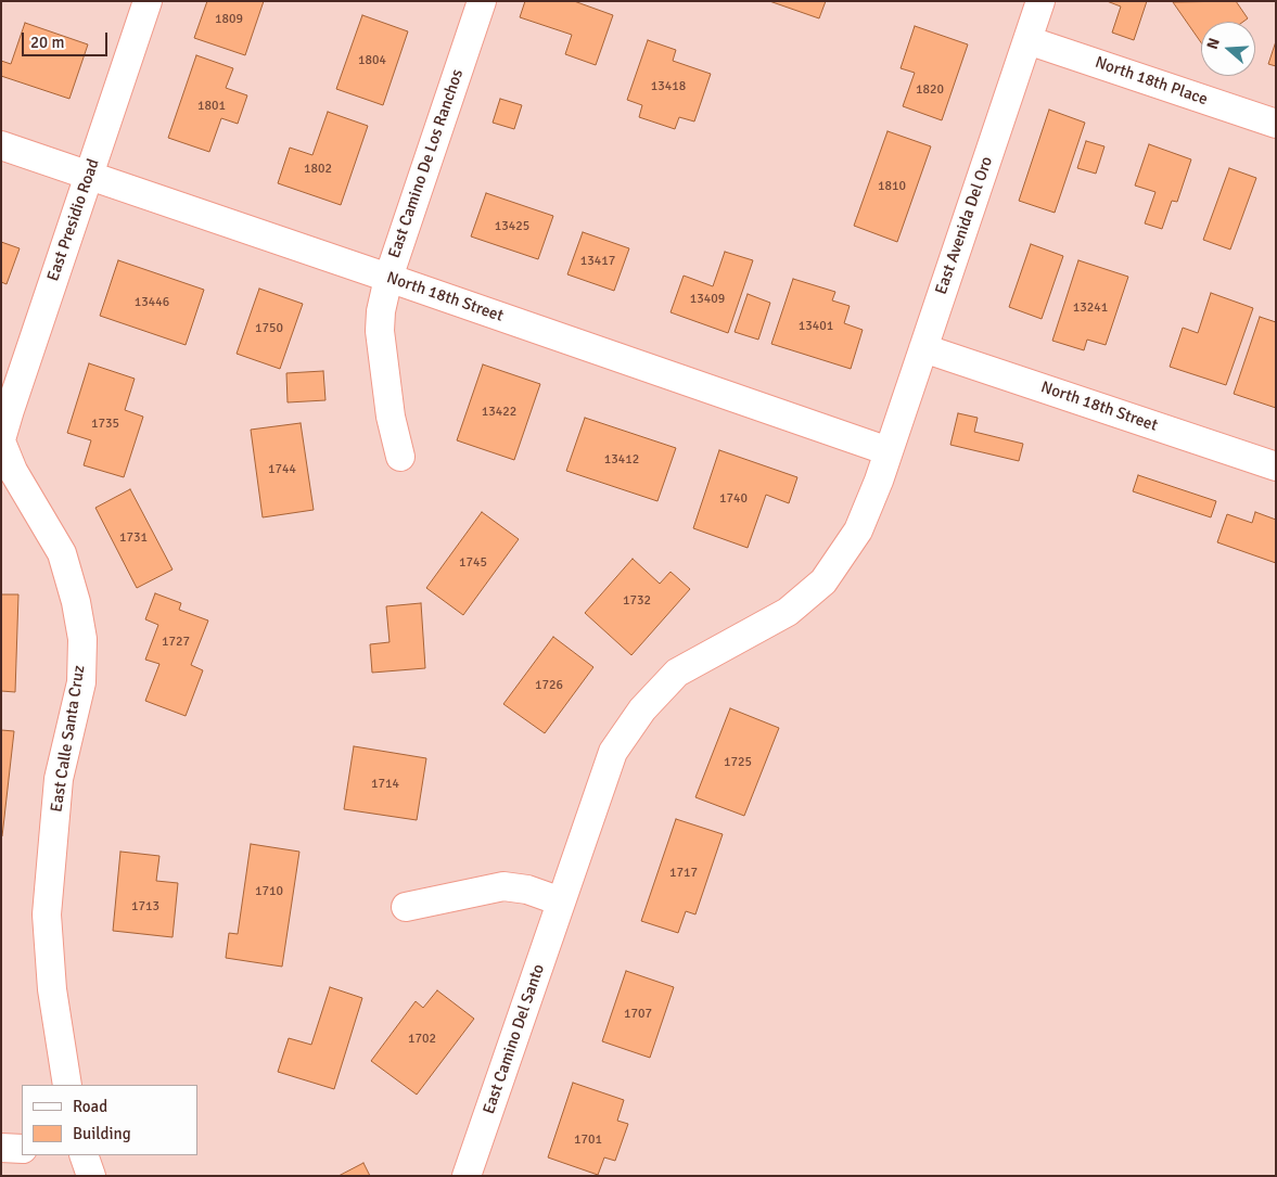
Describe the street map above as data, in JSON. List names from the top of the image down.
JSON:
{
  "streets": {
    "street": [
      "North 18th Place",
      "East Camino De Los Ranchos",
      "East Presidio Road",
      "East Avenida Del Oro",
      "North 18th Street",
      "East Calle Santa Cruz",
      "East Camino Del Santo"
    ]
  },
  "crossings": [
    ["North 18th Place", "East Avenida Del Oro"],
    ["East Camino De Los Ranchos", "North 18th Street"],
    ["East Presidio Road", "North 18th Street"],
    ["East Presidio Road", "East Calle Santa Cruz"],
    ["East Avenida Del Oro", "North 18th Street"],
    ["East Avenida Del Oro", "East Camino Del Santo"],
    ["North 18th Street", "East Camino Del Santo"]
  ],
  "house_numbers": [
    "1809",
    "1804",
    "13418",
    "1820",
    "1801",
    "1802",
    "1810",
    "13425",
    "13417",
    "13409",
    "13446",
    "13241",
    "13401",
    "1750",
    "13422",
    "1735",
    "13412",
    "1744",
    "1740",
    "1731",
    "1745",
    "1732",
    "1727",
    "1726",
    "1725",
    "1714",
    "1717",
    "1710",
    "1713",
    "1707",
    "1702",
    "1701"
  ],
  "legend": ["Road", "Building"],
  "scale_bar": "20 m",
  "north": "left"
}
